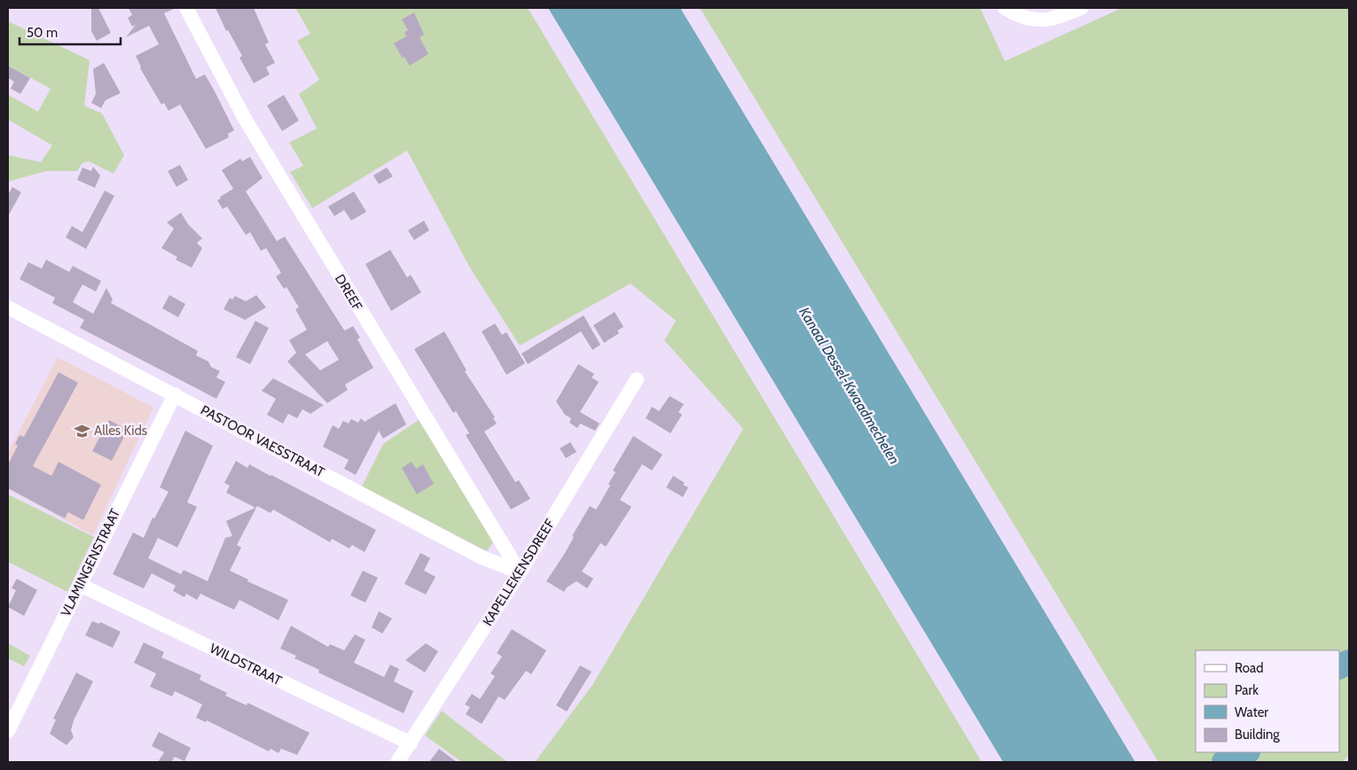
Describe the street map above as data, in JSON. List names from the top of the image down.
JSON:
{
  "streets": {
    "street": [
      "DREEF",
      "PASTOOR VAESSTRAAT",
      "VLAMINGENSTRAAT",
      "KAPELLEKENSDREEF",
      "WILDSTRAAT"
    ]
  },
  "crossings": [
    ["DREEF", "PASTOOR VAESSTRAAT"],
    ["DREEF", "KAPELLEKENSDREEF"],
    ["PASTOOR VAESSTRAAT", "VLAMINGENSTRAAT"],
    ["PASTOOR VAESSTRAAT", "KAPELLEKENSDREEF"],
    ["VLAMINGENSTRAAT", "WILDSTRAAT"],
    ["KAPELLEKENSDREEF", "WILDSTRAAT"]
  ],
  "water": ["Kanaal Dessel-Kwaadmechelen"],
  "places": {
    "school or university": ["Alles Kids"]
  },
  "legend": [
    "Road",
    "Park",
    "Water",
    "Building"
  ],
  "scale_bar": "50 m"
}
